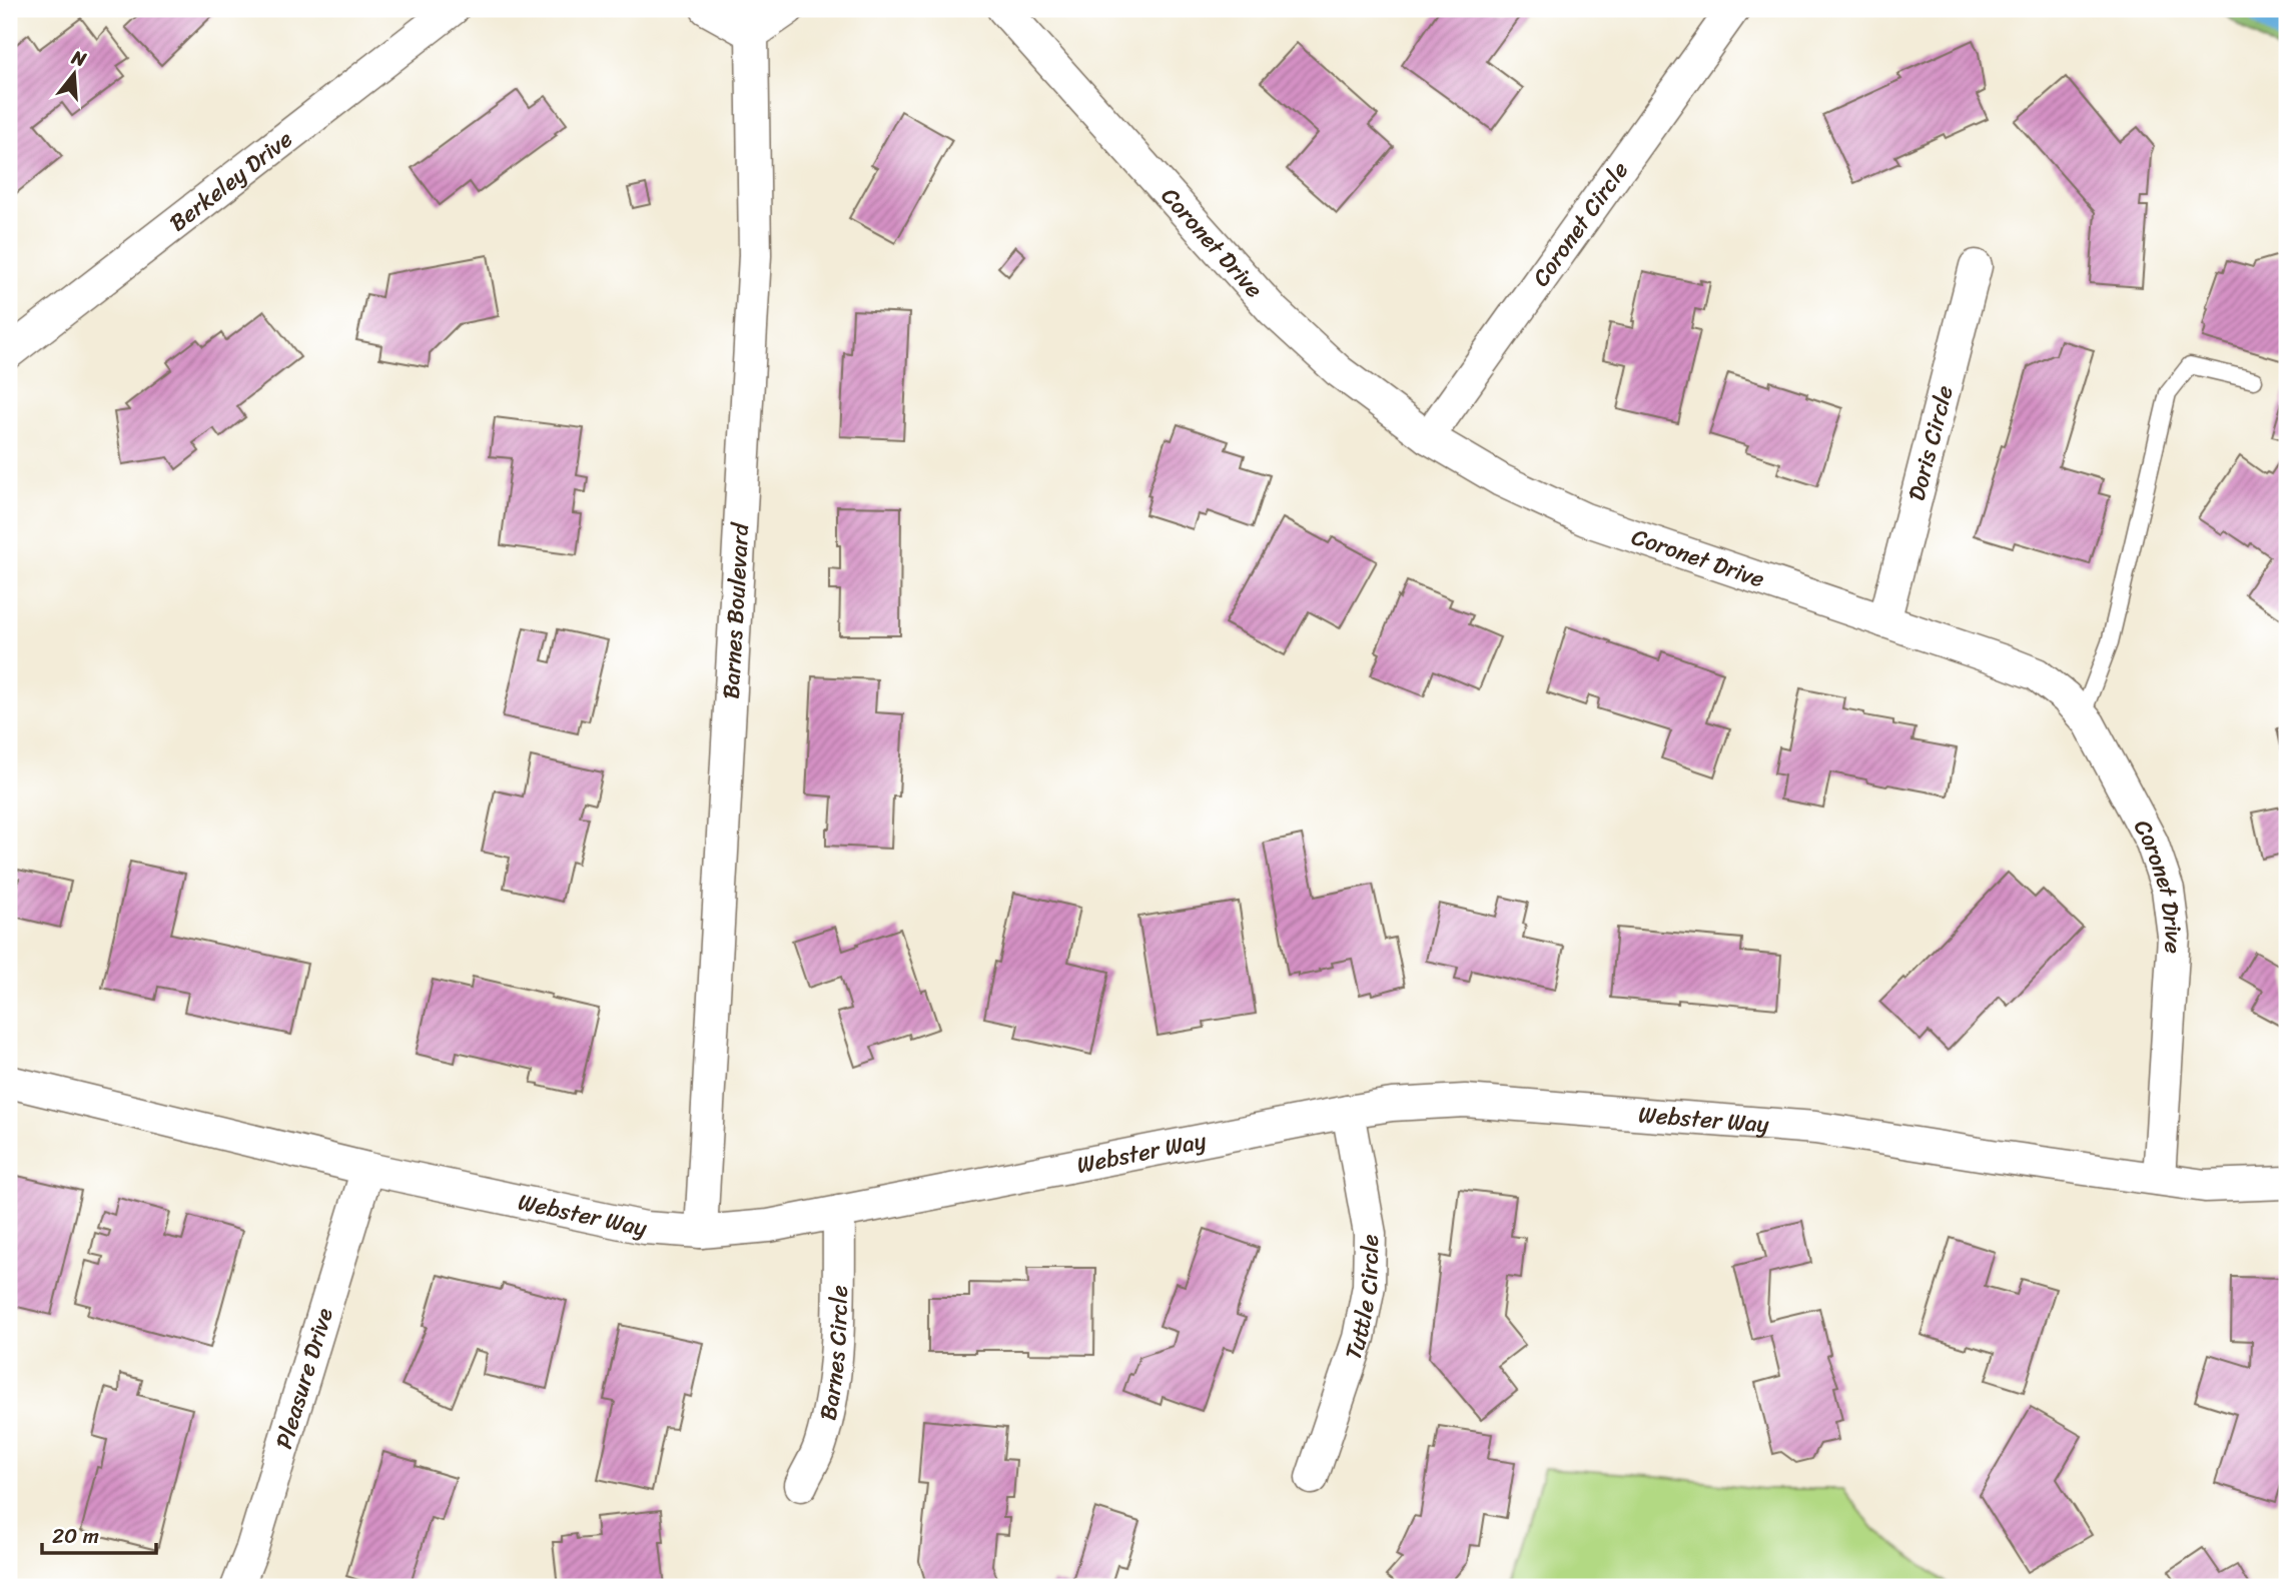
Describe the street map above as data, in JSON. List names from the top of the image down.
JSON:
{
  "streets": {
    "street": [
      "Berkeley Drive",
      "Coronet Circle",
      "Coronet Drive",
      "Doris Circle",
      "Barnes Boulevard",
      "Webster Way",
      "Tuttle Circle",
      "Barnes Circle",
      "Pleasure Drive"
    ]
  },
  "crossings": [
    ["Coronet Circle", "Coronet Drive"],
    ["Coronet Drive", "Doris Circle"],
    ["Coronet Drive", "Webster Way"],
    ["Barnes Boulevard", "Webster Way"],
    ["Webster Way", "Tuttle Circle"],
    ["Webster Way", "Barnes Circle"],
    ["Webster Way", "Pleasure Drive"]
  ],
  "scale_bar": "20 m",
  "north": "top"
}
